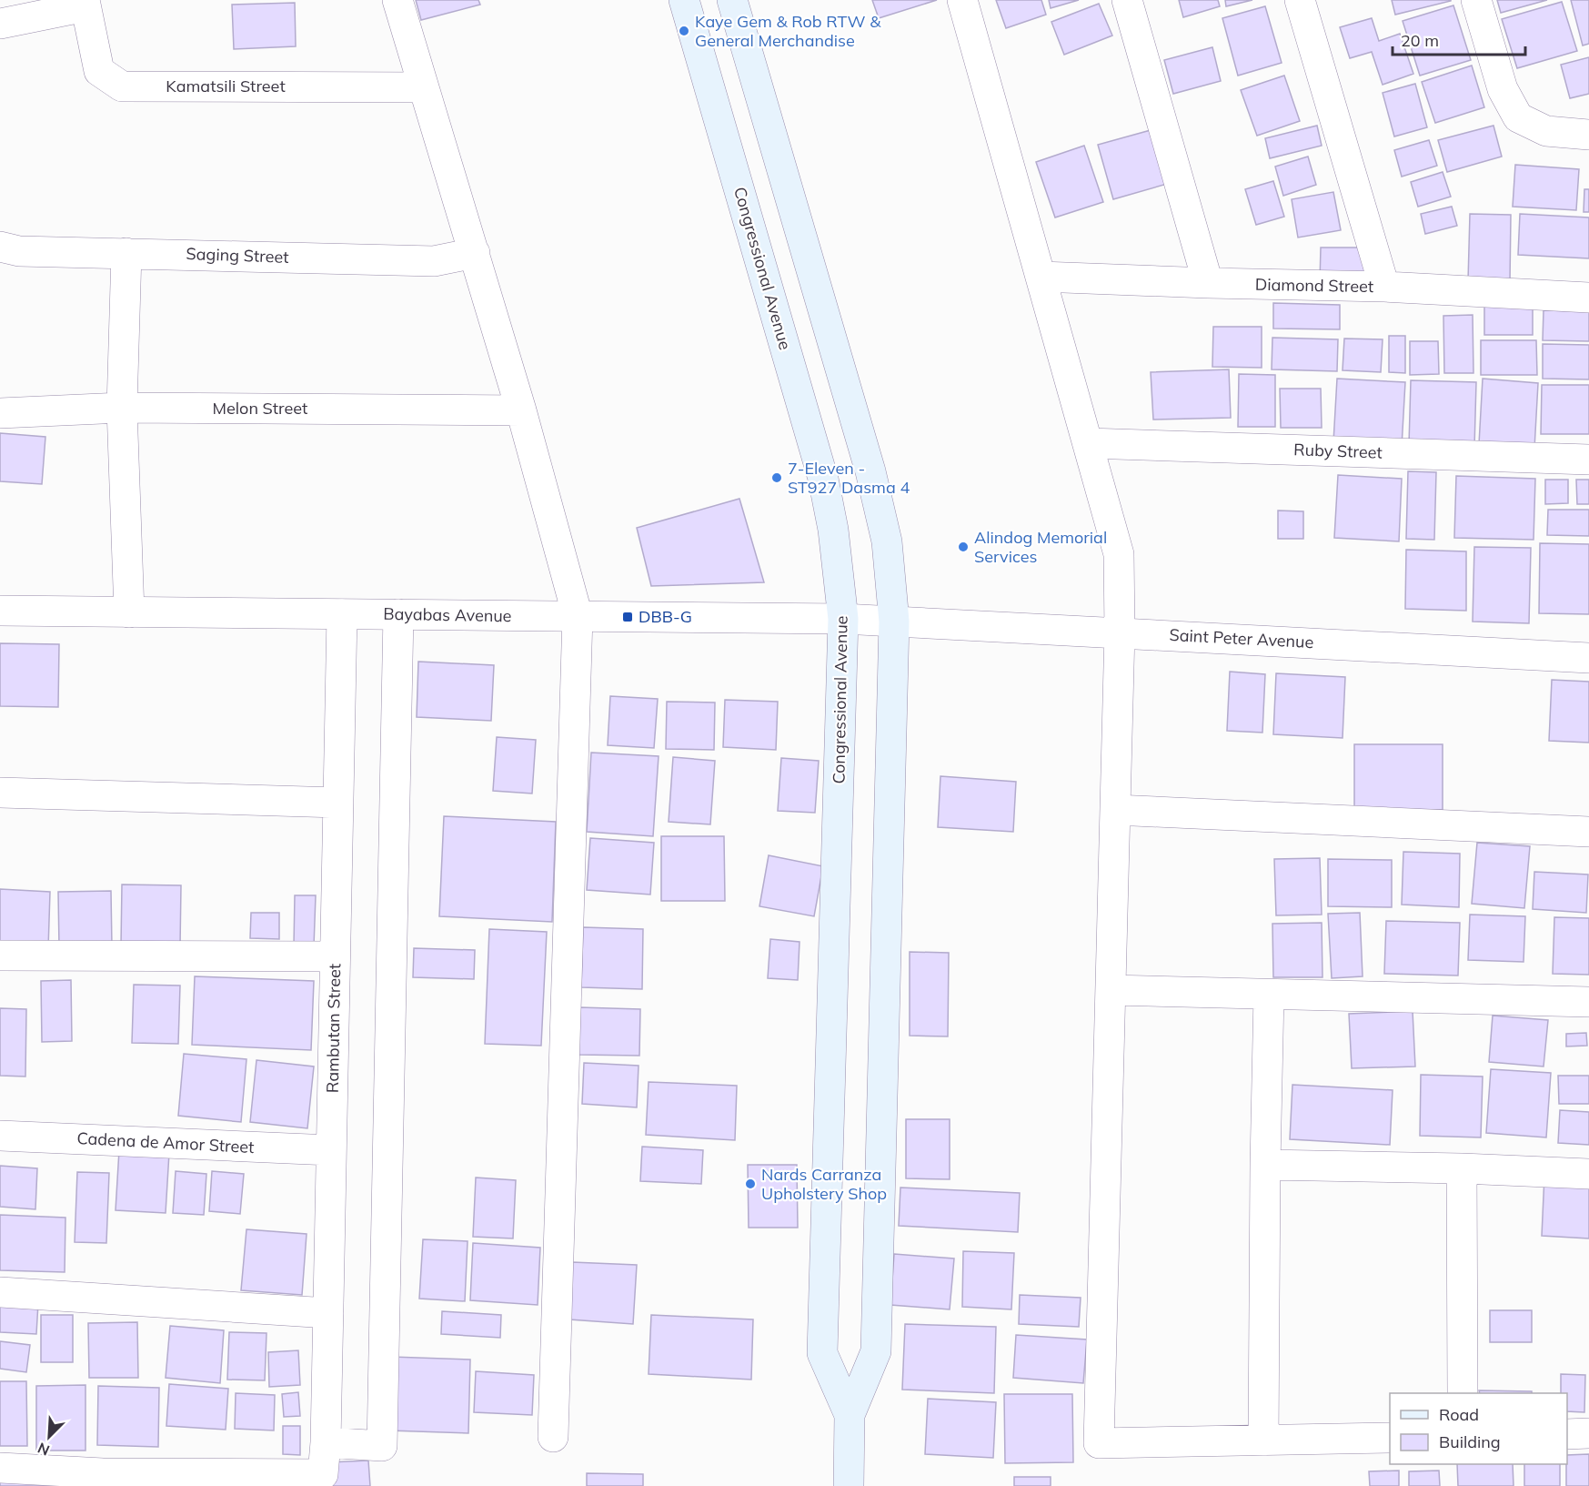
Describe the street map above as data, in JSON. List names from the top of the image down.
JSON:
{
  "streets": {
    "main road": ["Congressional Avenue"],
    "street": [
      "Kamatsili Street",
      "Saging Street",
      "Diamond Street",
      "Melon Street",
      "Ruby Street",
      "Bayabas Avenue",
      "Saint Peter Avenue",
      "Rambutan Street",
      "Cadena de Amor Street"
    ]
  },
  "crossings": [
    ["Congressional Avenue", "Bayabas Avenue"],
    ["Congressional Avenue", "Saint Peter Avenue"],
    ["Bayabas Avenue", "Saint Peter Avenue"],
    ["Bayabas Avenue", "Rambutan Street"],
    ["Rambutan Street", "Cadena de Amor Street"]
  ],
  "places": {
    "other": [
      "Kaye Gem & Rob RTW & General Merchandise",
      "7-Eleven - ST927 Dasma 4",
      "Alindog Memorial Services",
      "Nards Carranza Upholstery Shop"
    ],
    "transit": ["DBB-G"]
  },
  "legend": ["Road", "Building"],
  "scale_bar": "20 m",
  "north": "bottom left"
}
